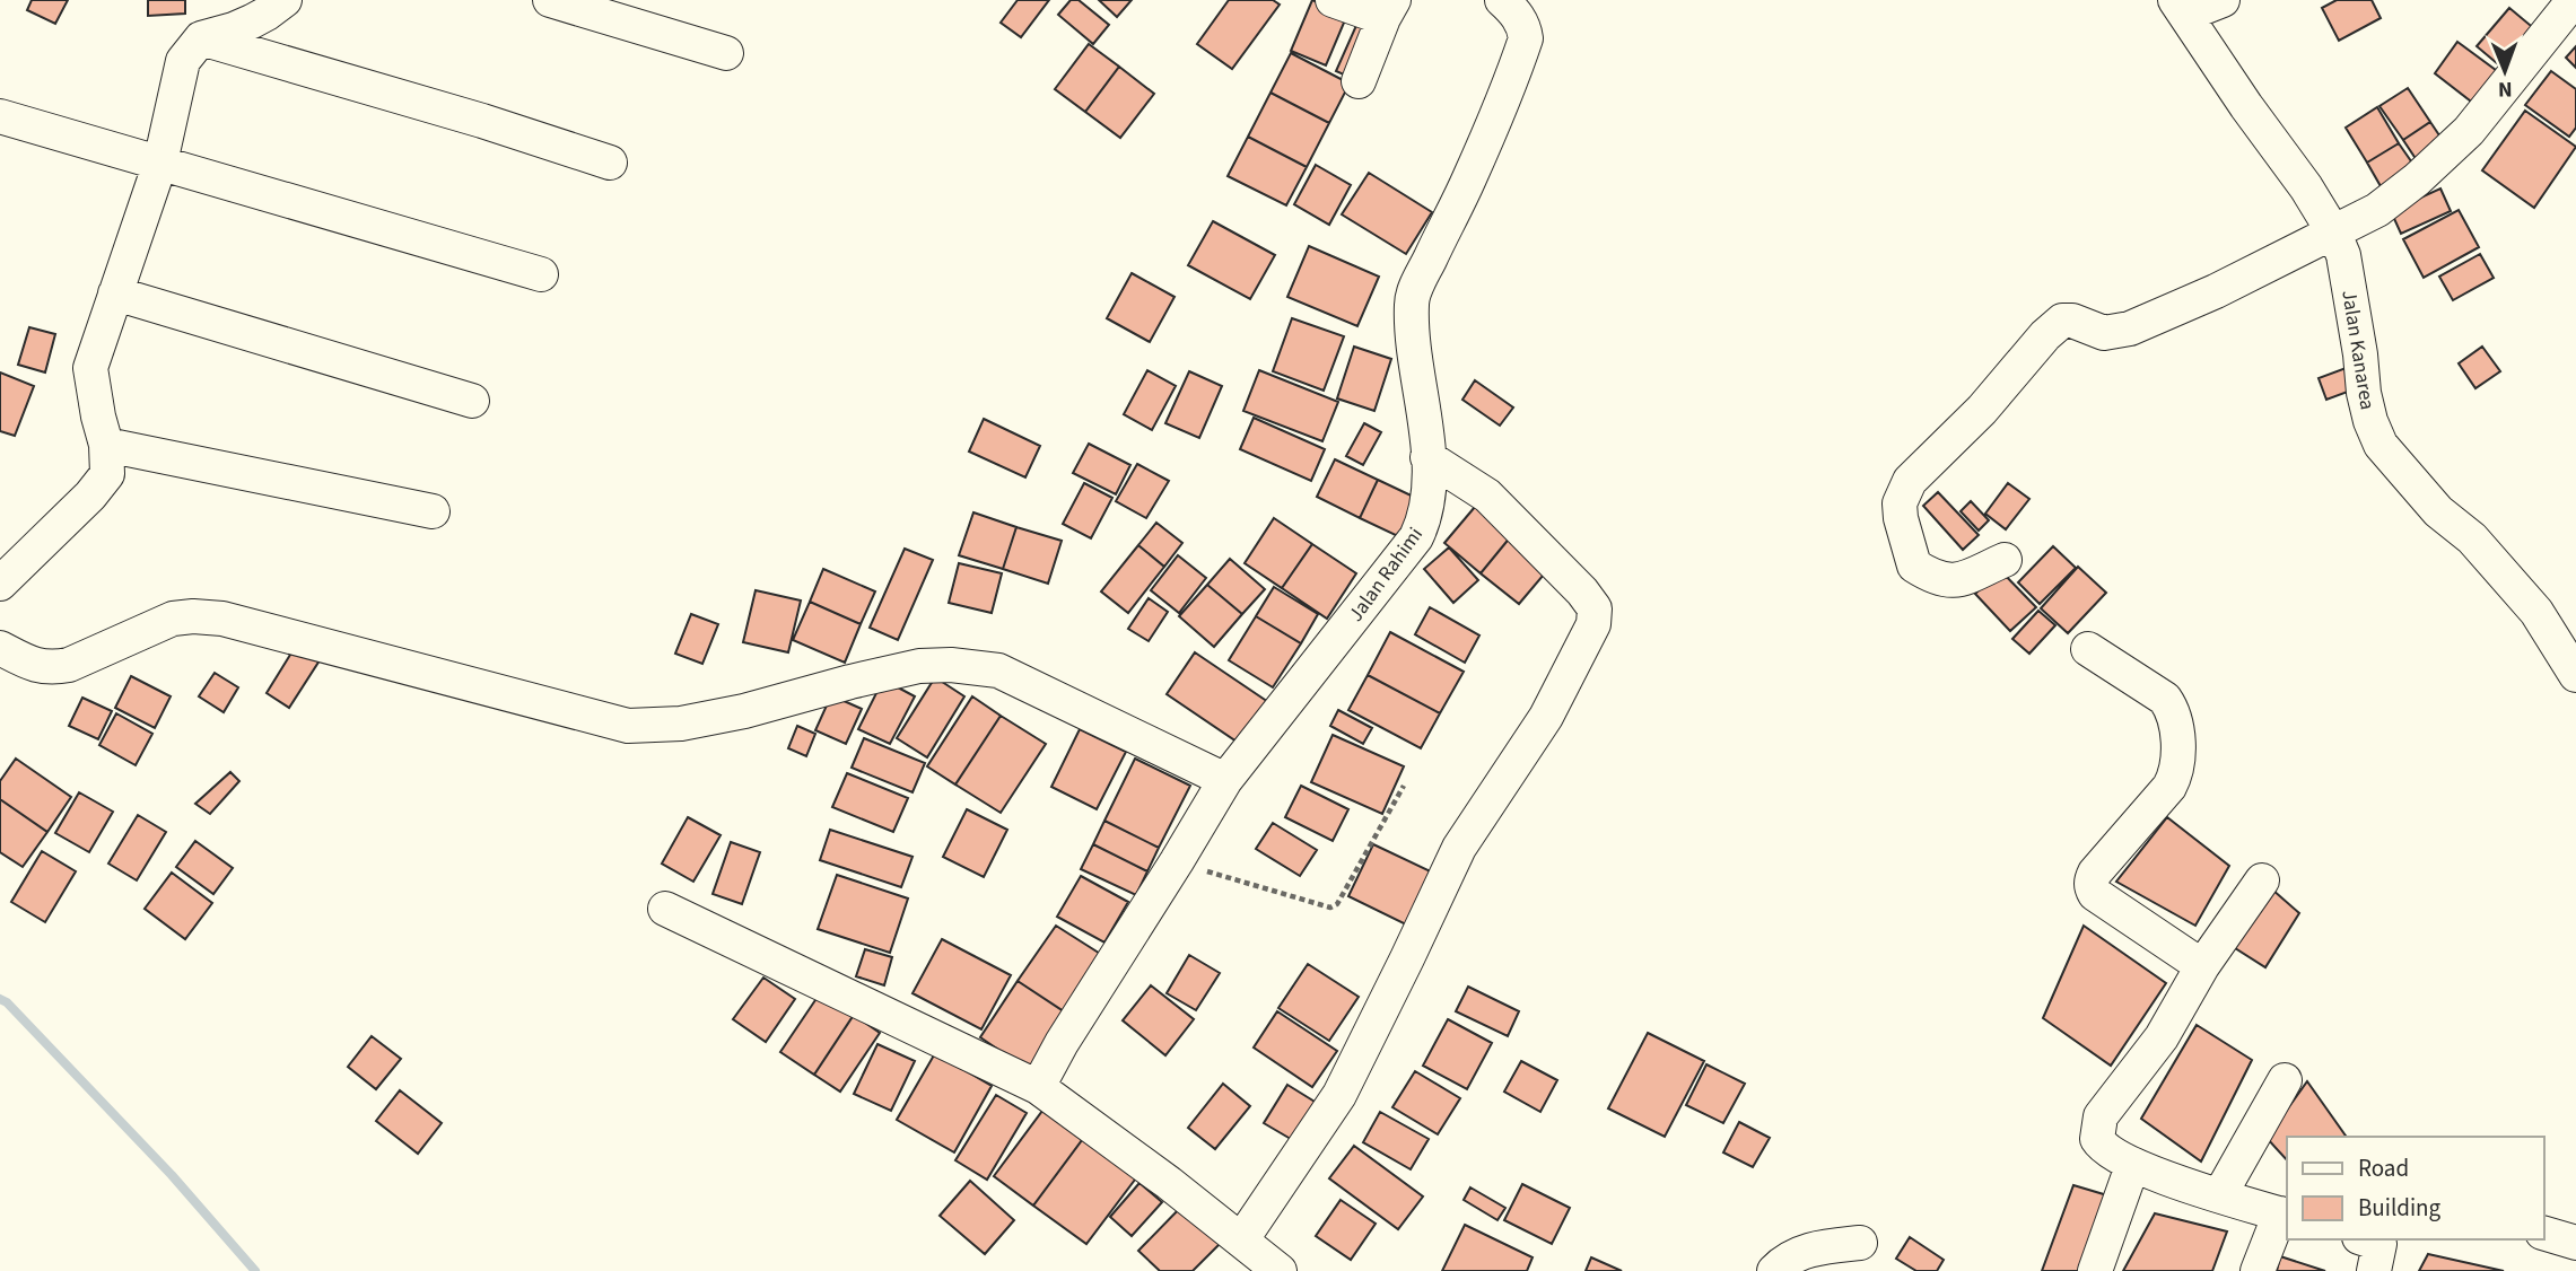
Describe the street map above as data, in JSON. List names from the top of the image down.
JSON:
{
  "streets": {
    "street": ["Jalan Kanarea", "Jalan Rahimi"]
  },
  "legend": ["Road", "Building"],
  "north": "bottom"
}
